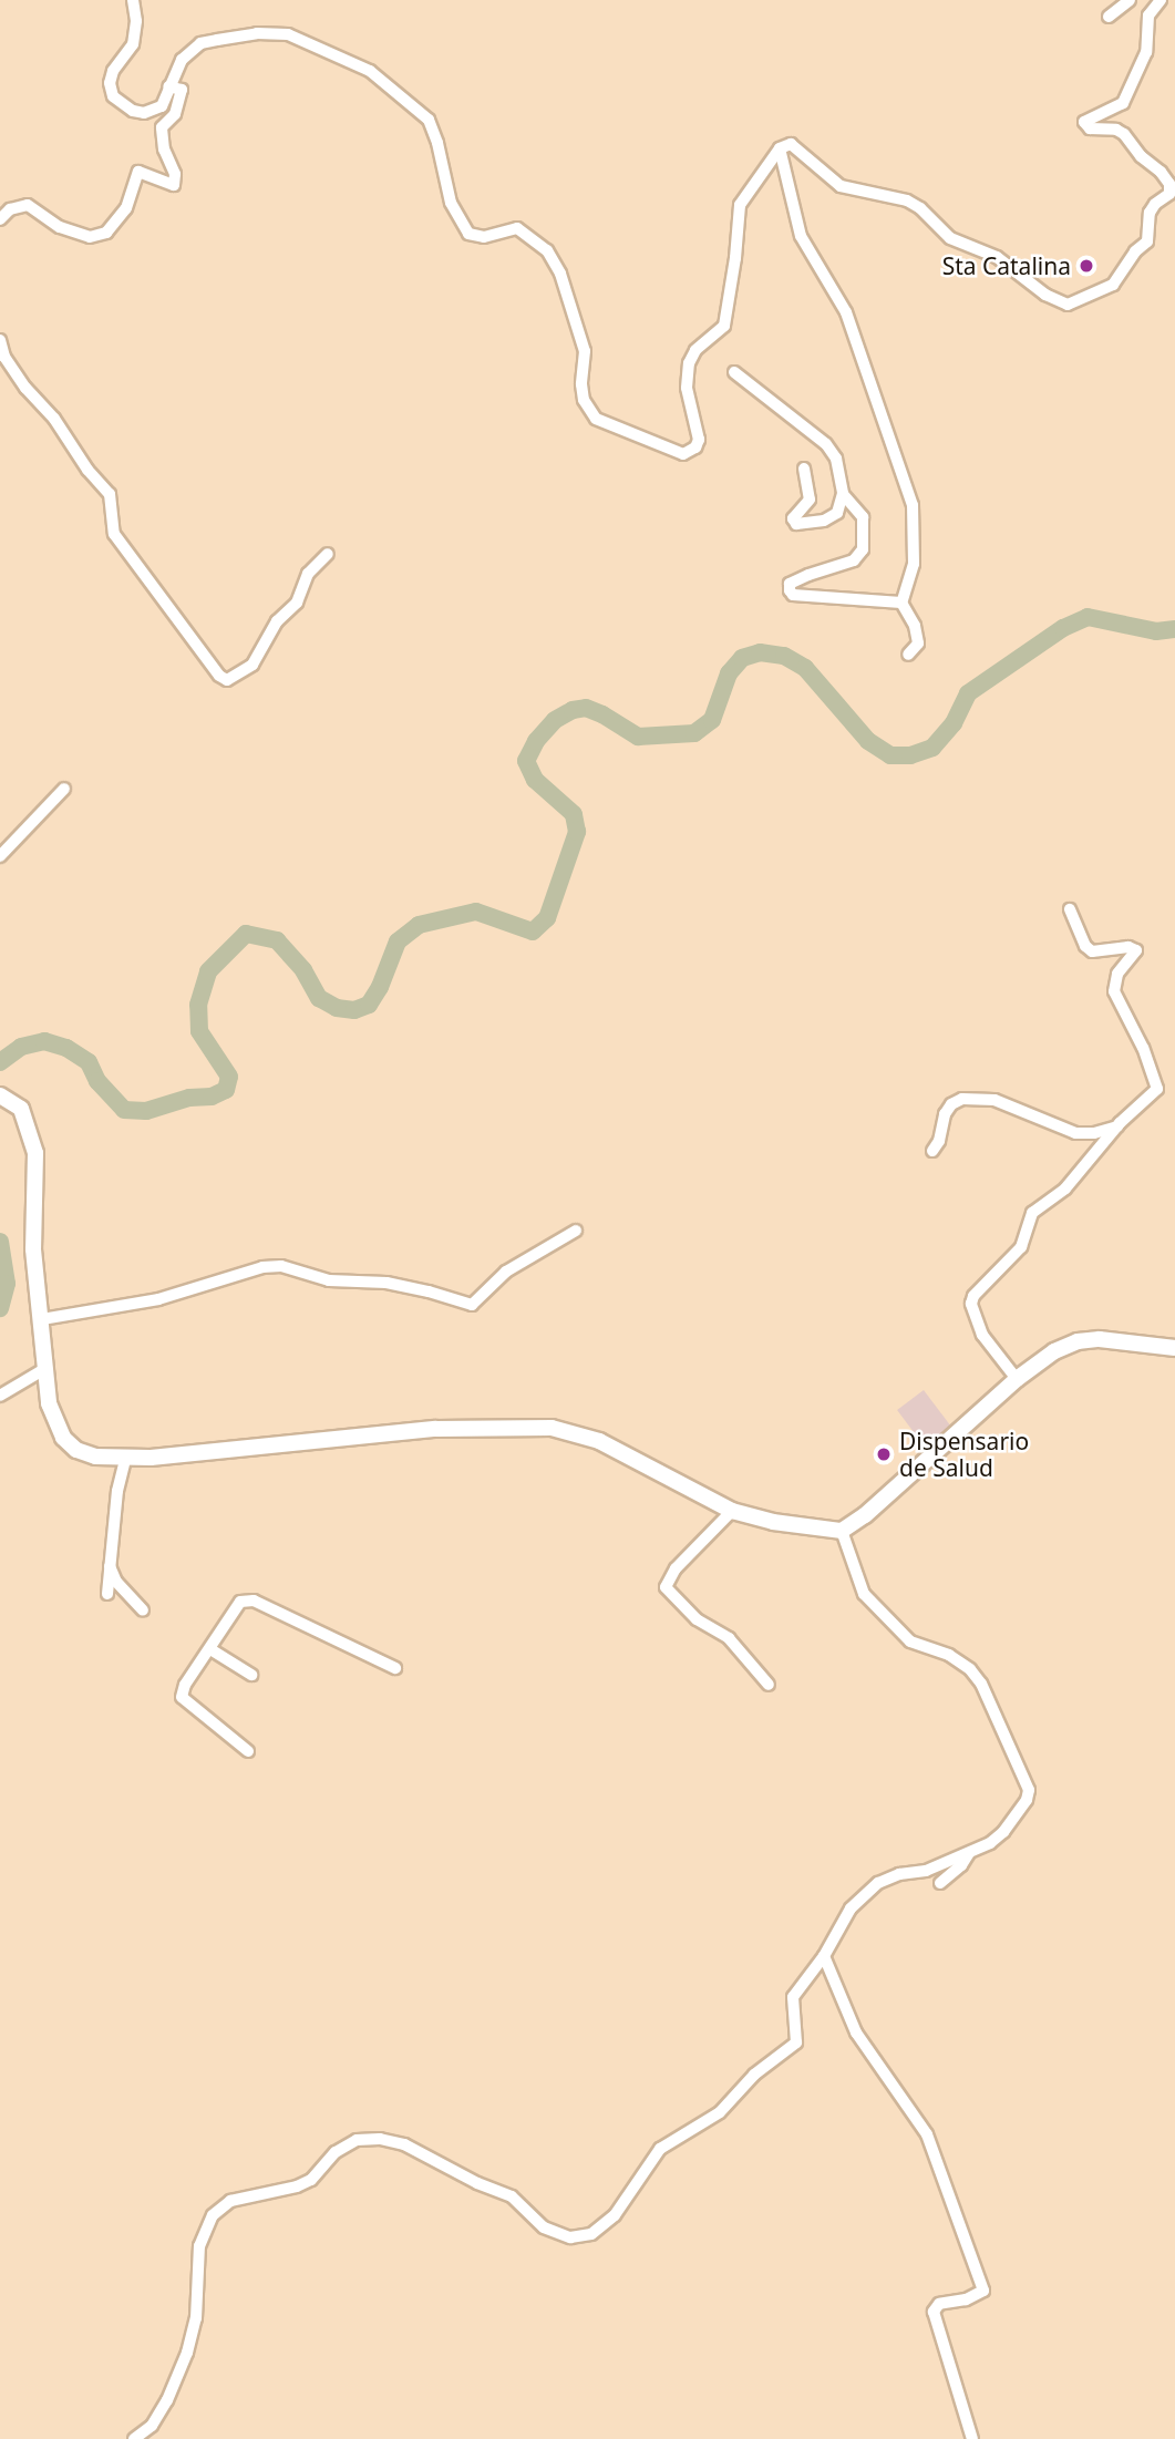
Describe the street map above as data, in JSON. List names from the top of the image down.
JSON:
{
  "places": ["Sta Catalina", "Dispensario de Salud"]
}
